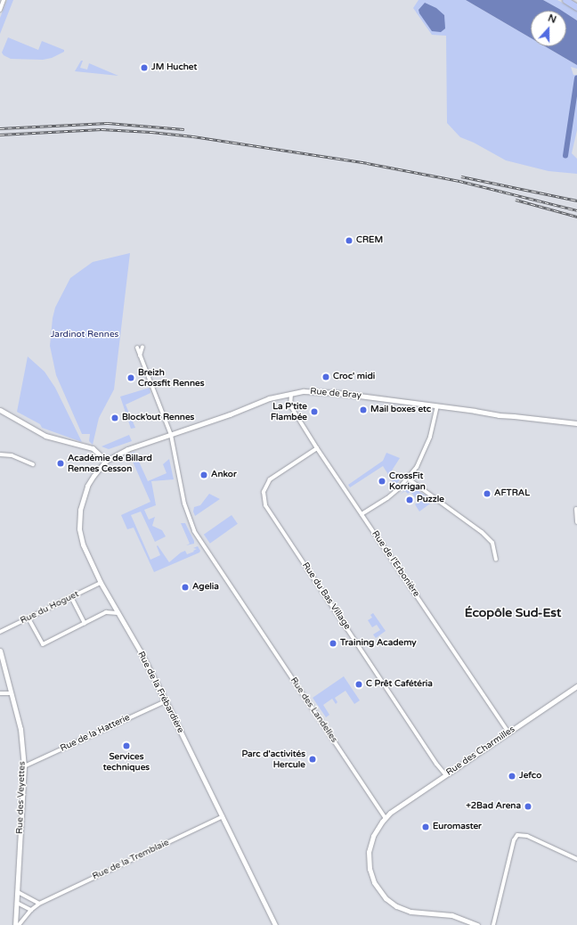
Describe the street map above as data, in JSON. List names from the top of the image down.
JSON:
{
  "streets": {
    "street": [
      "Rue de Bray",
      "Rue de l'Erbonière",
      "Rue du Bas Village",
      "Rue du Hoguet",
      "Rue de la Frébardière",
      "Rue des Landelles",
      "Rue de la Hatterie",
      "Rue des Charmilles",
      "Rue des Veyettes",
      "Rue de la Tremblaie"
    ]
  },
  "crossings": [
    ["Rue de Bray", "Rue de l'Erbonière"],
    ["Rue de Bray", "Rue de la Frébardière"],
    ["Rue de Bray", "Rue des Landelles"],
    ["Rue de l'Erbonière", "Rue du Bas Village"],
    ["Rue de l'Erbonière", "Rue des Charmilles"],
    ["Rue du Bas Village", "Rue des Charmilles"],
    ["Rue du Hoguet", "Rue de la Frébardière"],
    ["Rue de la Frébardière", "Rue de la Hatterie"],
    ["Rue de la Frébardière", "Rue de la Tremblaie"],
    ["Rue des Landelles", "Rue des Charmilles"],
    ["Rue de la Hatterie", "Rue des Veyettes"]
  ],
  "districts": ["Écopôle Sud-Est"],
  "parks": ["Jardinot Rennes"],
  "places": [
    "JM Huchet",
    "CREM",
    "Croc' midi",
    "Breizh Crossfit Rennes",
    "Mail boxes etc",
    "La P'tite Flambée",
    "Block’out Rennes",
    "Académie de Billard Rennes Cesson",
    "Ankor",
    "CrossFit Korrigan",
    "AFTRAL",
    "Puzzle",
    "Agelia",
    "Training Academy",
    "C Prêt Cafétéria",
    "Services techniques",
    "Parc d'activités Hercule",
    "Jefco",
    "+2Bad Arena",
    "Euromaster"
  ],
  "north": "top"
}
